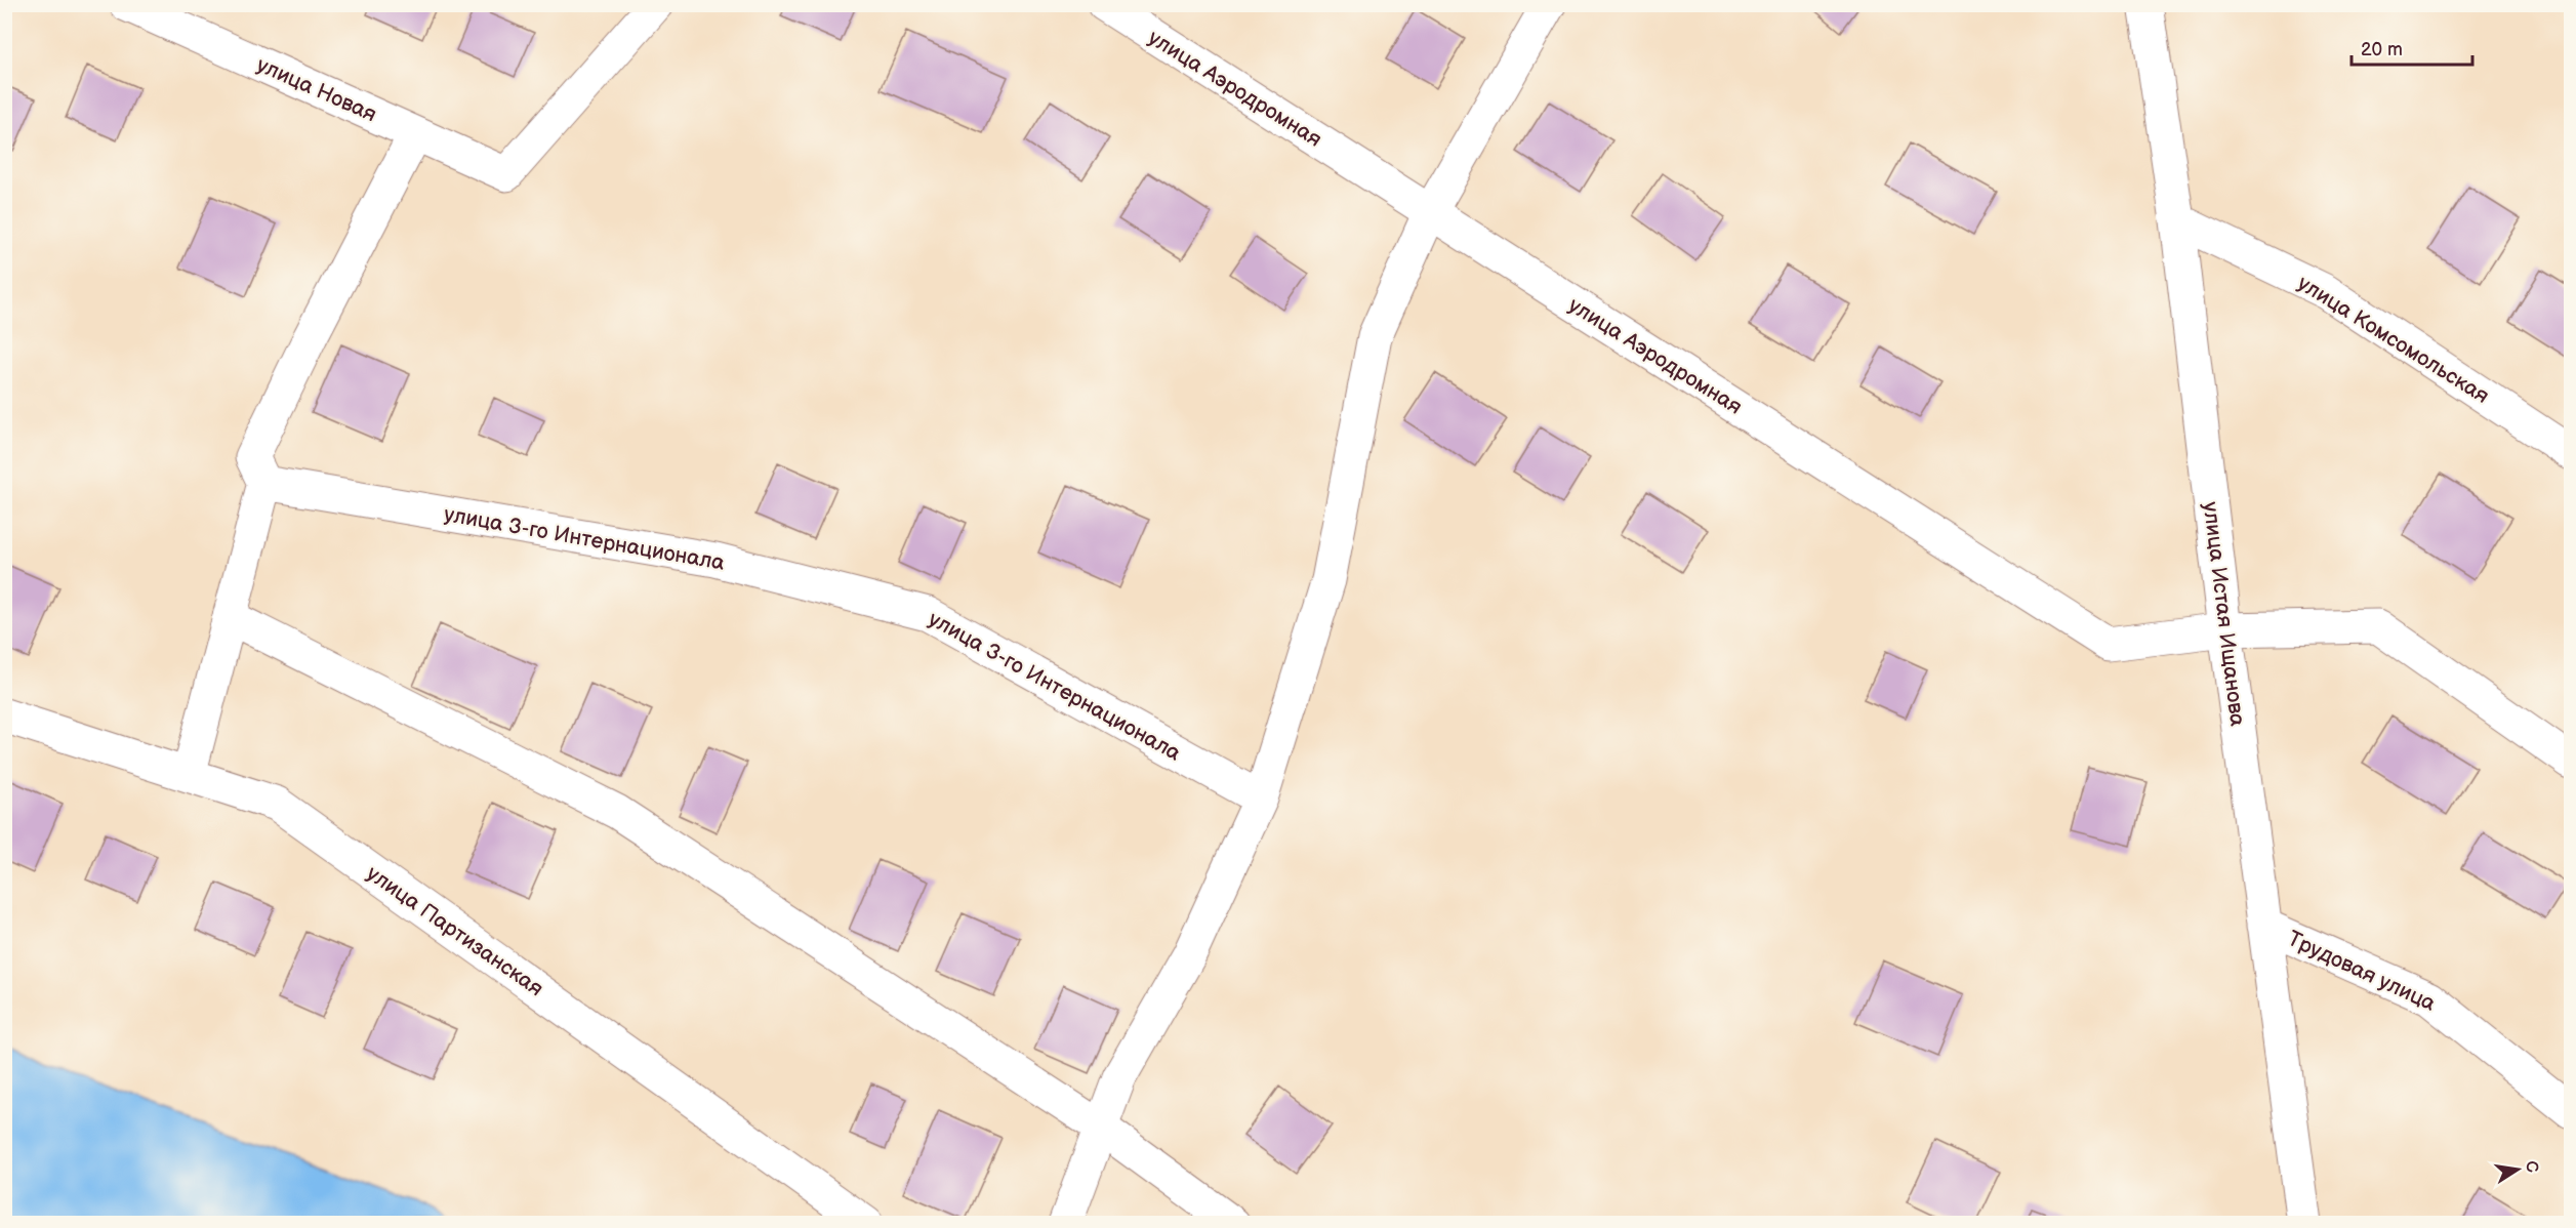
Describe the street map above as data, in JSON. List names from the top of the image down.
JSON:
{
  "streets": {
    "street": [
      "улица Аэродромная",
      "улица Новая",
      "улица Комсомольская",
      "улица 3-го Интернационала",
      "улица Истая Ищанова",
      "улица Партизанская",
      "Трудовая улица"
    ]
  },
  "crossings": [
    ["улица Аэродромная", "улица Истая Ищанова"],
    ["улица Комсомольская", "улица Истая Ищанова"],
    ["улица Истая Ищанова", "Трудовая улица"]
  ],
  "scale_bar": "20 m",
  "north": "right"
}
